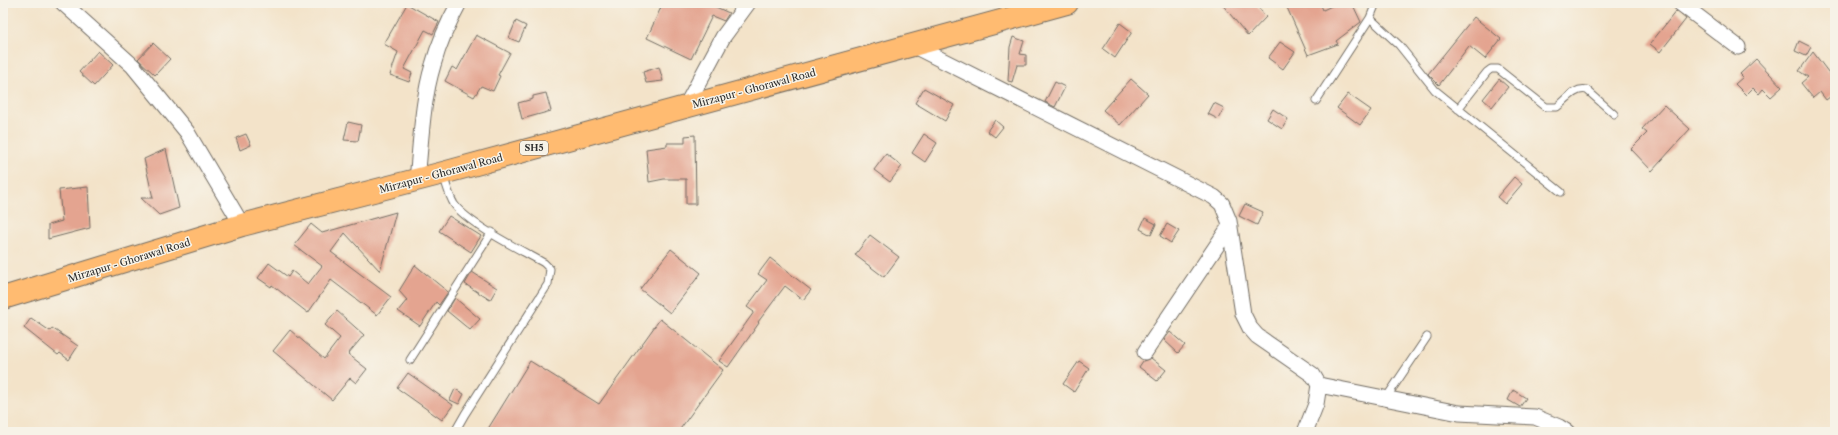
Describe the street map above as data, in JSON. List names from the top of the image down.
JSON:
{
  "streets": {
    "main road": ["Mirzapur - Ghorawal Road", "SH5"]
  }
}
